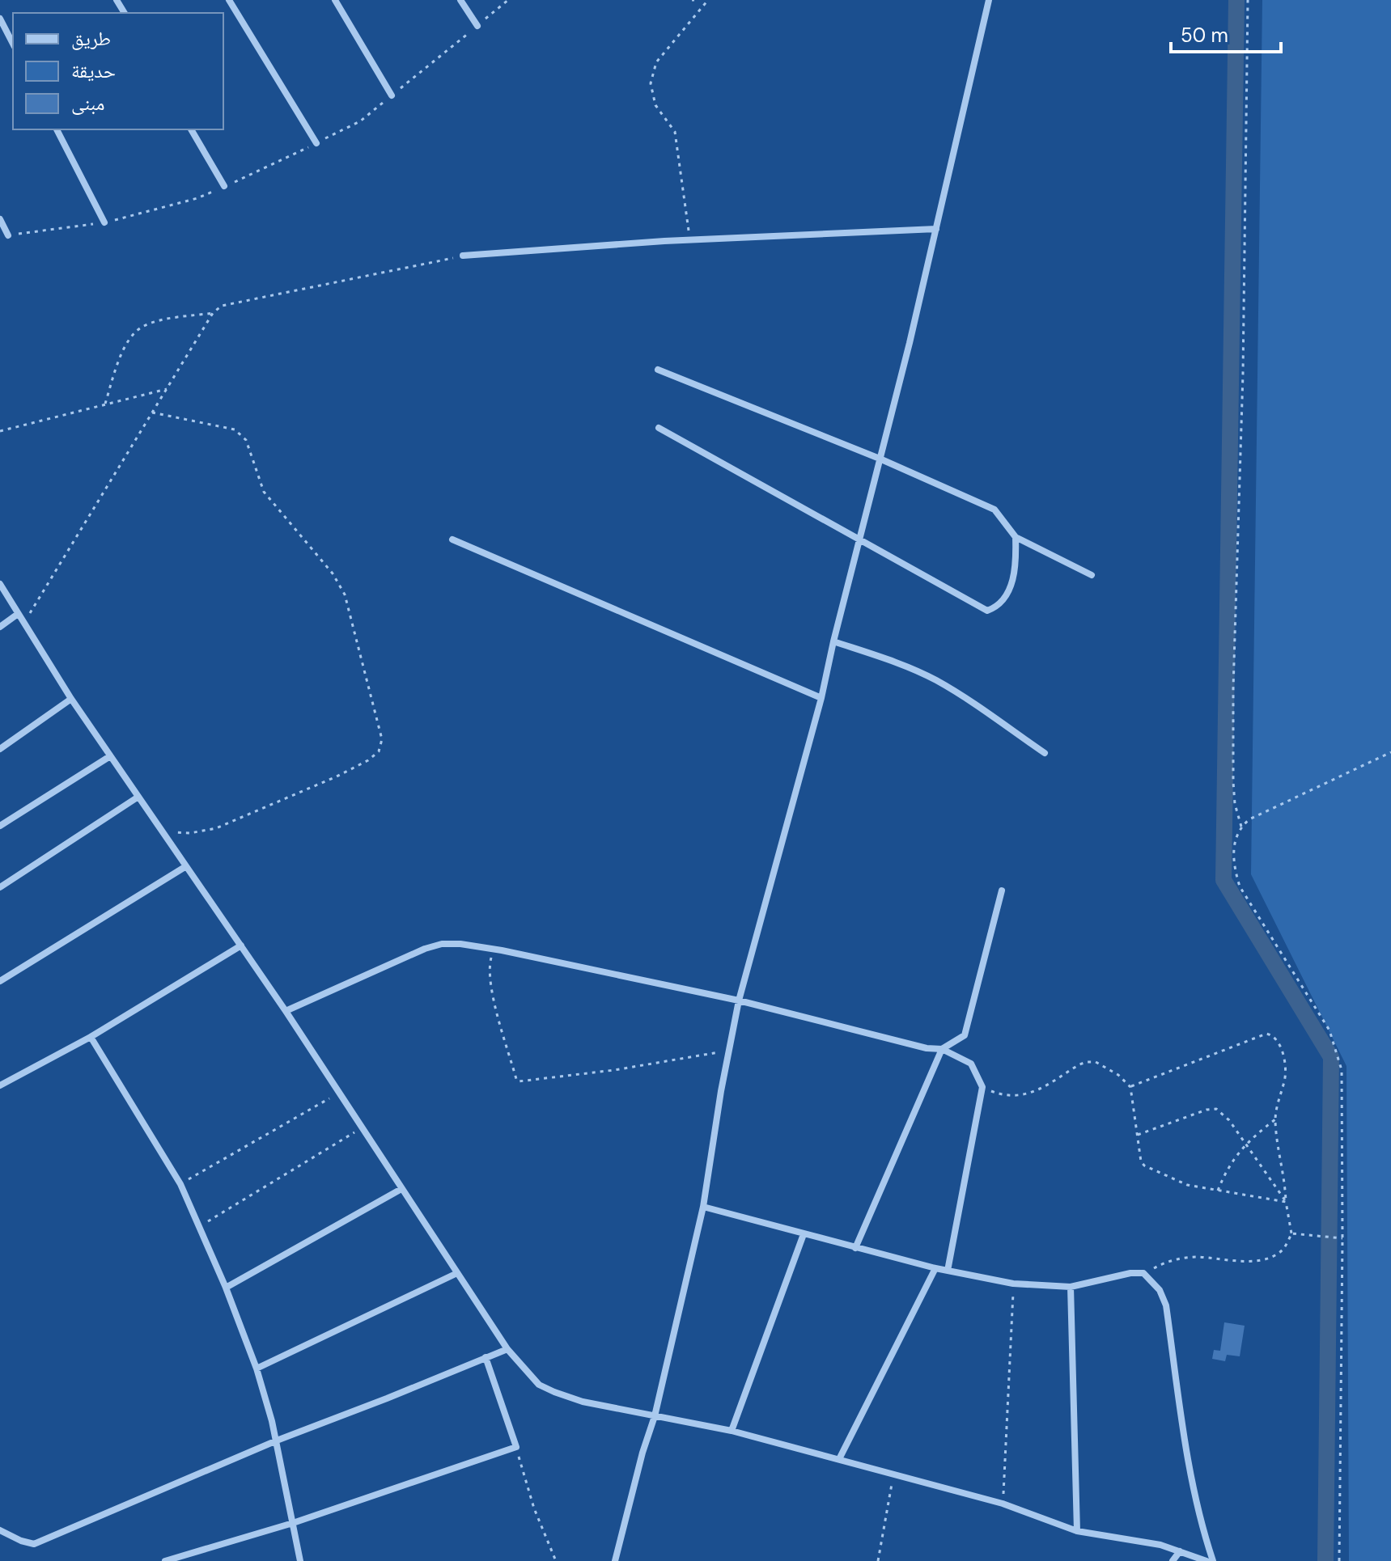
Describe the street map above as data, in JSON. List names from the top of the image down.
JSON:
{
  "legend": ["طريق", "حديقة", "مبنى"],
  "scale_bar": "50 m"
}
